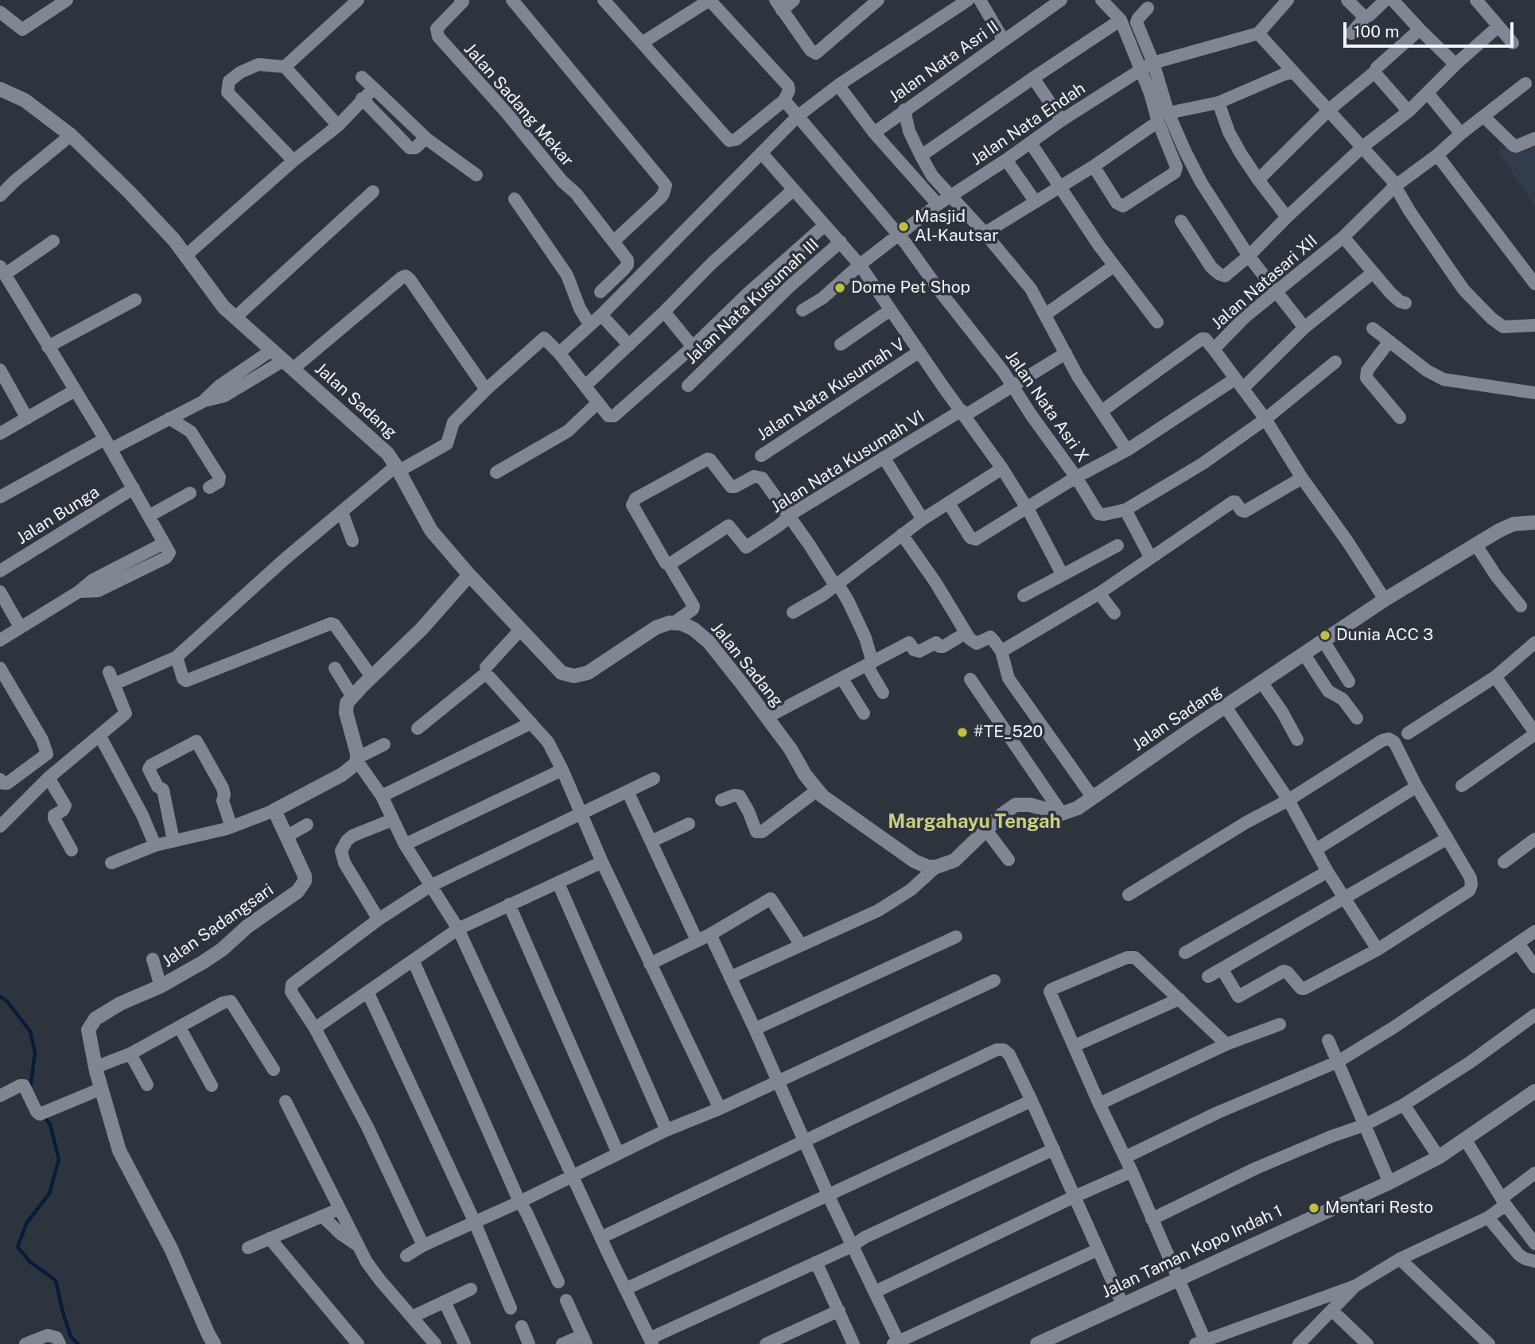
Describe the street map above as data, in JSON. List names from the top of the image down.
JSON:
{
  "streets": {
    "street": [
      "Jalan Nata Asri II",
      "Jalan Sadang Mekar",
      "Jalan Nata Endah",
      "Jalan Natasari XII",
      "Jalan Nata Kusumah III",
      "Jalan Nata Kusumah V",
      "Jalan Sadang",
      "Jalan Nata Asri X",
      "Jalan Nata Kusumah VI",
      "Jalan Bunga",
      "Jalan Sadangsari",
      "Jalan Taman Kopo Indah 1"
    ]
  },
  "crossings": [
    ["Jalan Nata Endah", "Jalan Nata Asri X"],
    ["Jalan Nata Asri X", "Jalan Nata Kusumah VI"]
  ],
  "districts": ["Margahayu Tengah"],
  "places": [
    "Masjid Al-Kautsar",
    "Dome Pet Shop",
    "Dunia ACC 3",
    "#TE_520",
    "Mentari Resto"
  ],
  "scale_bar": "100 m"
}
